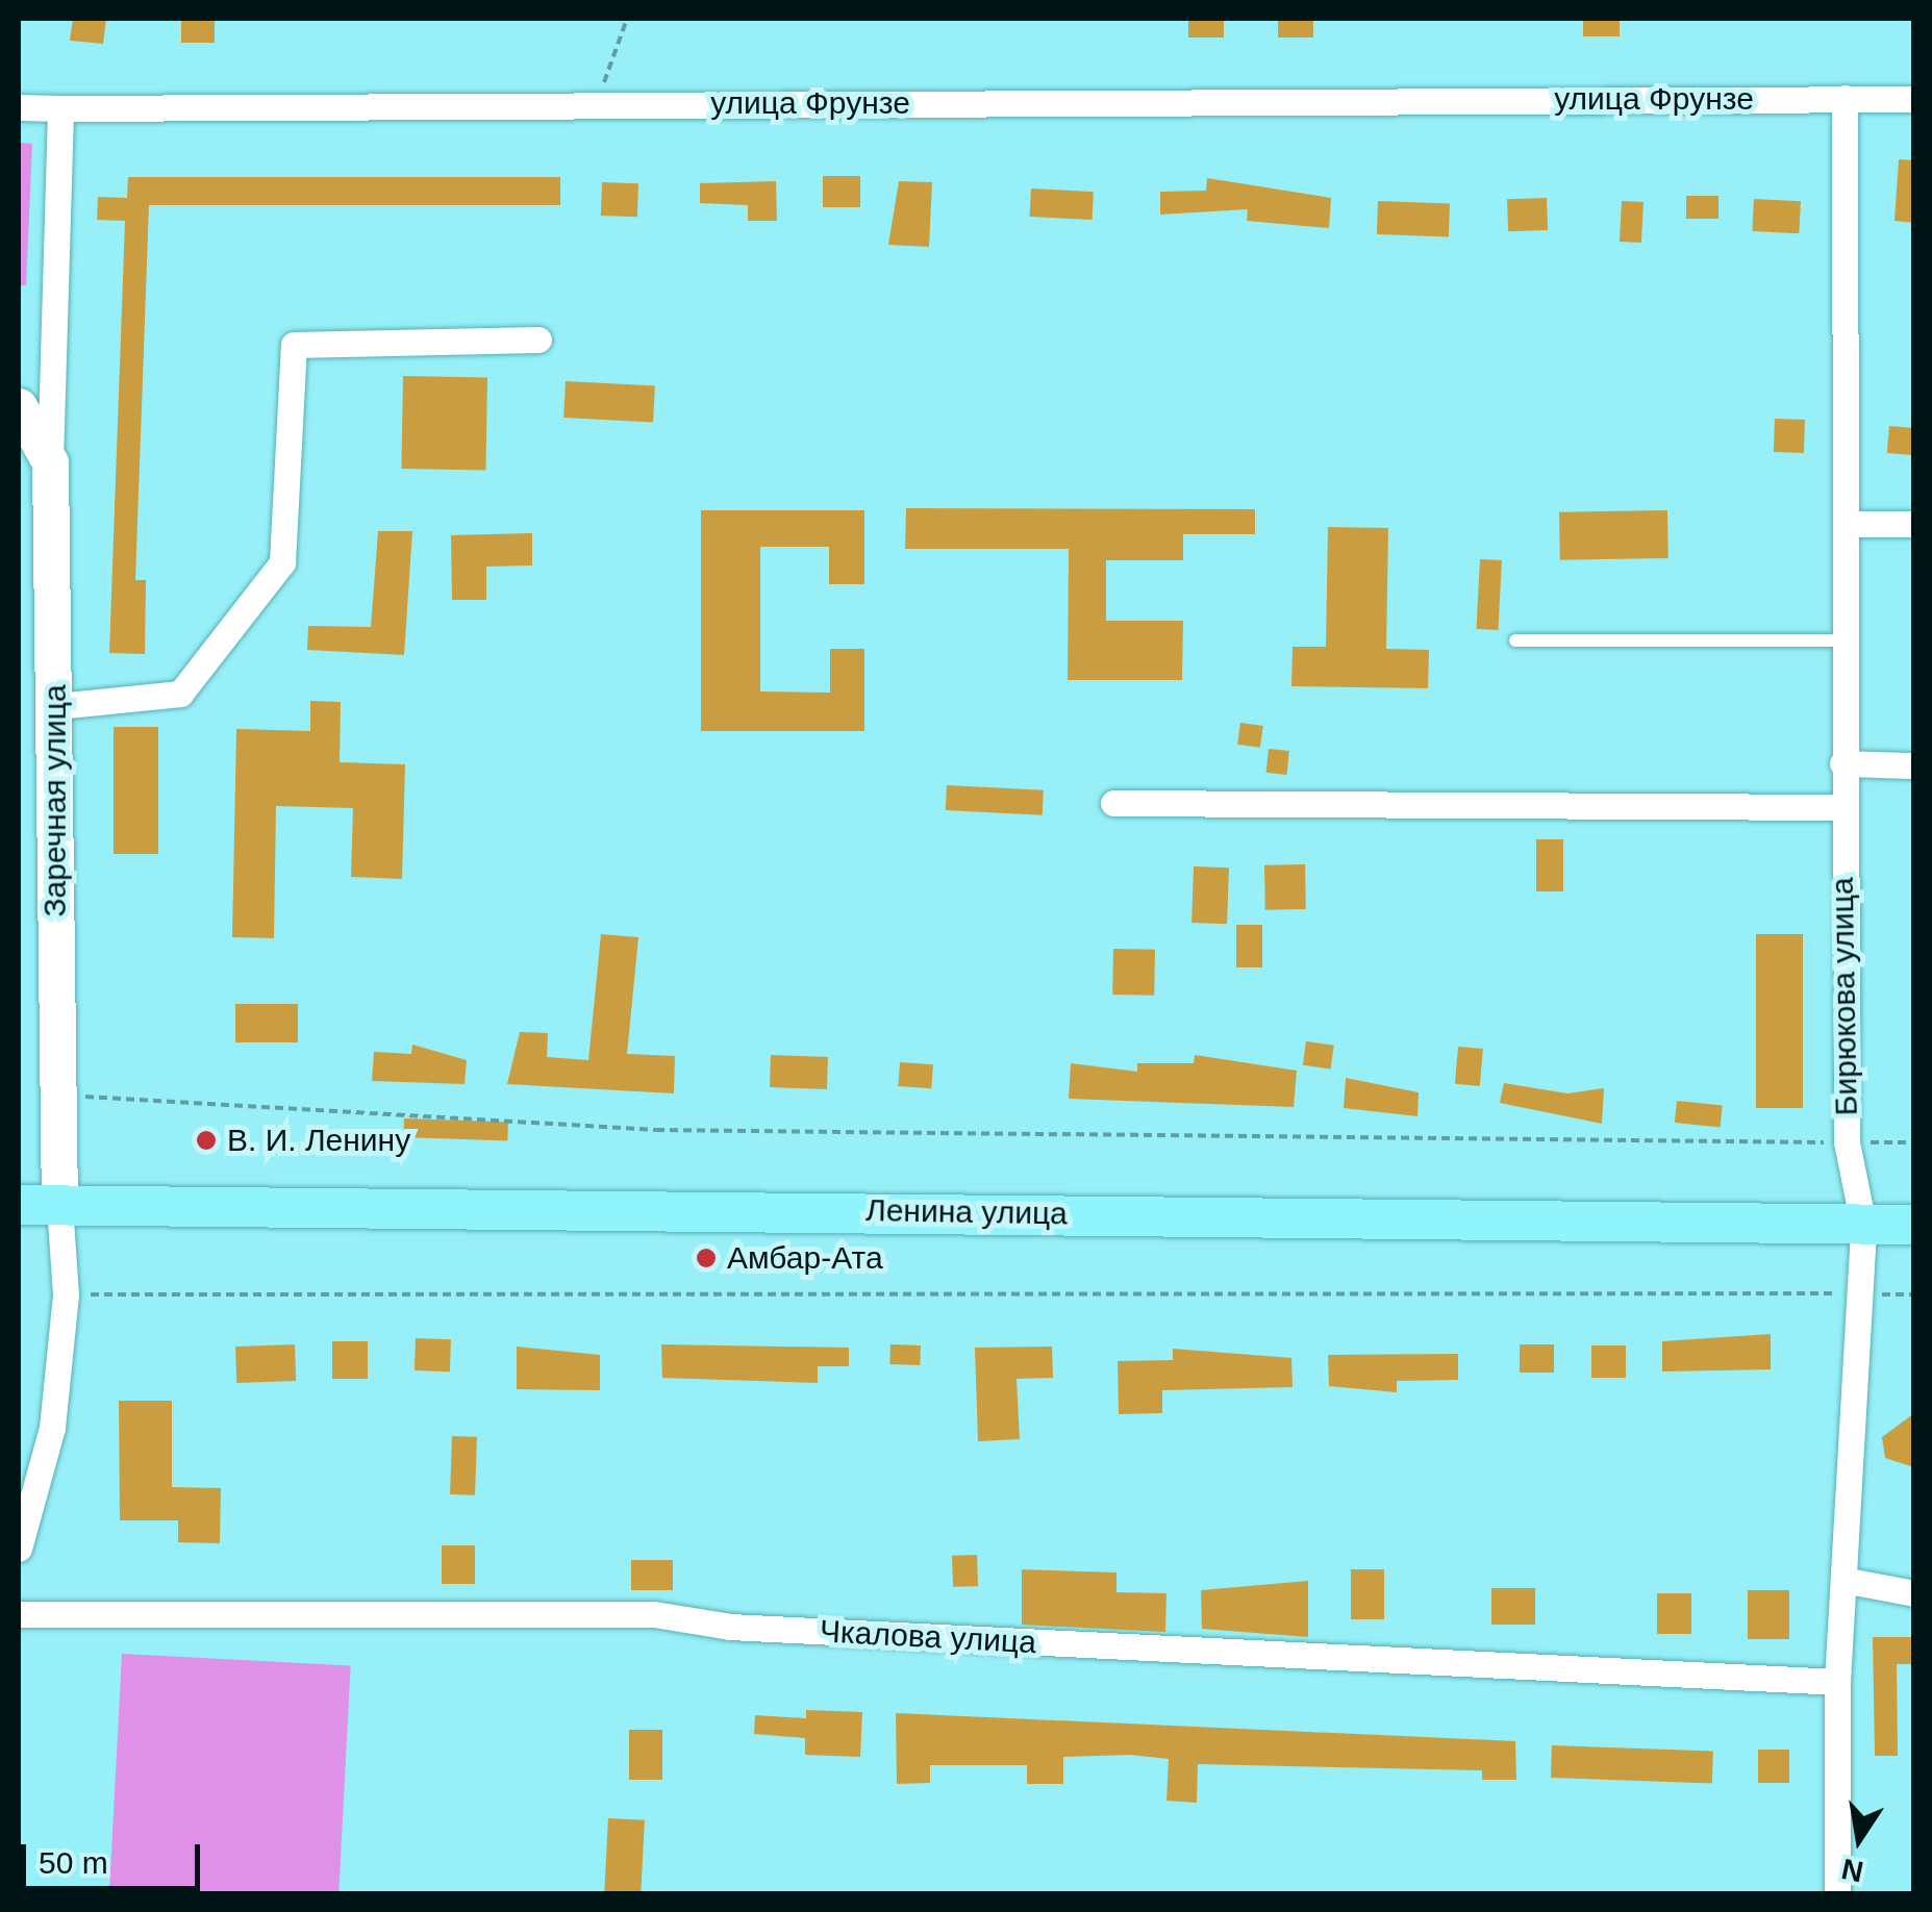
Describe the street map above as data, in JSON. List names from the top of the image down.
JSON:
{
  "streets": {
    "main road": ["Ленина улица"],
    "street": [
      "улица Фрунзе",
      "Заречная улица",
      "Бирюкова улица",
      "Чкалова улица"
    ]
  },
  "crossings": [
    ["улица Фрунзе", "Бирюкова улица"],
    ["Заречная улица", "Ленина улица"],
    ["Бирюкова улица", "Ленина улица"],
    ["Бирюкова улица", "Чкалова улица"]
  ],
  "places": ["В. И. Ленину", "Амбар-Ата"],
  "scale_bar": "50 m",
  "north": "bottom"
}
